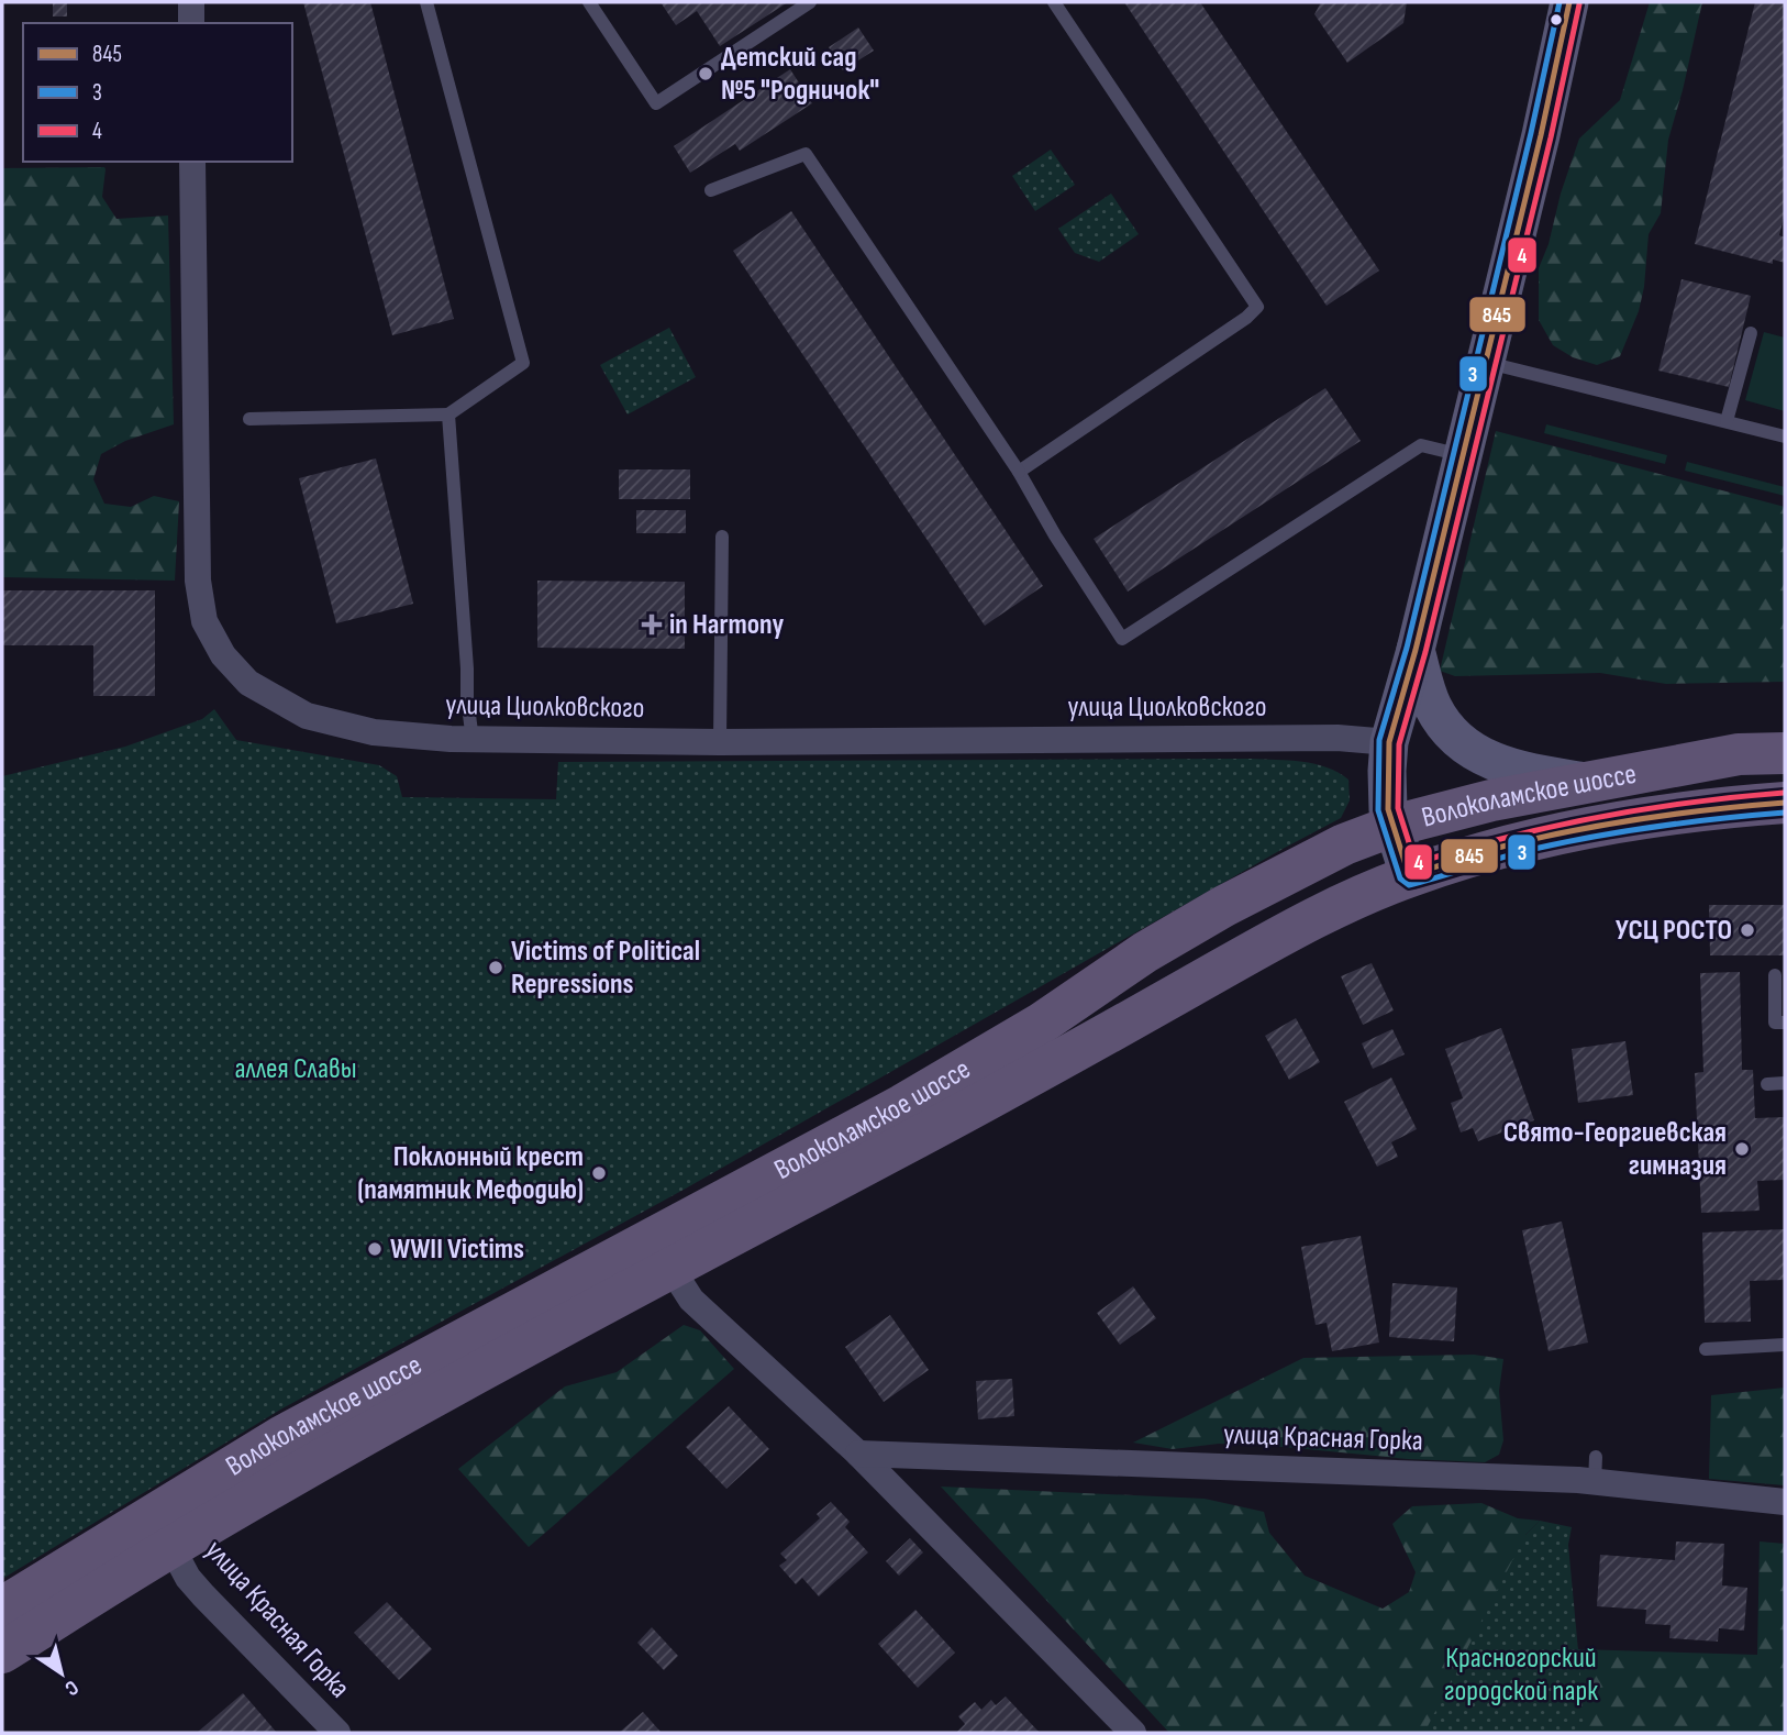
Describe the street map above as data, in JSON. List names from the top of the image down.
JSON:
{
  "streets": {
    "main road": ["Волоколамское шоссе"],
    "street": ["улица Циолковского", "улица Красная Горка"]
  },
  "crossings": [
    ["Волоколамское шоссе", "улица Красная Горка"]
  ],
  "parks": ["аллея Славы", "Красногорский городской парк"],
  "places": {
    "other": [
      "Детский сад №5 \"Родничок\"",
      "УСЦ РОСТО",
      "Victims of Political Repressions",
      "Свято-Георгиевская гимназия",
      "Поклонный крест (памятник Мефодию)",
      "WWII Victims"
    ],
    "health": ["in Harmony"]
  },
  "lines": ["transit line 845", "transit line 3", "transit line 4"],
  "legend": ["845", "3", "4"],
  "north": "bottom right"
}
